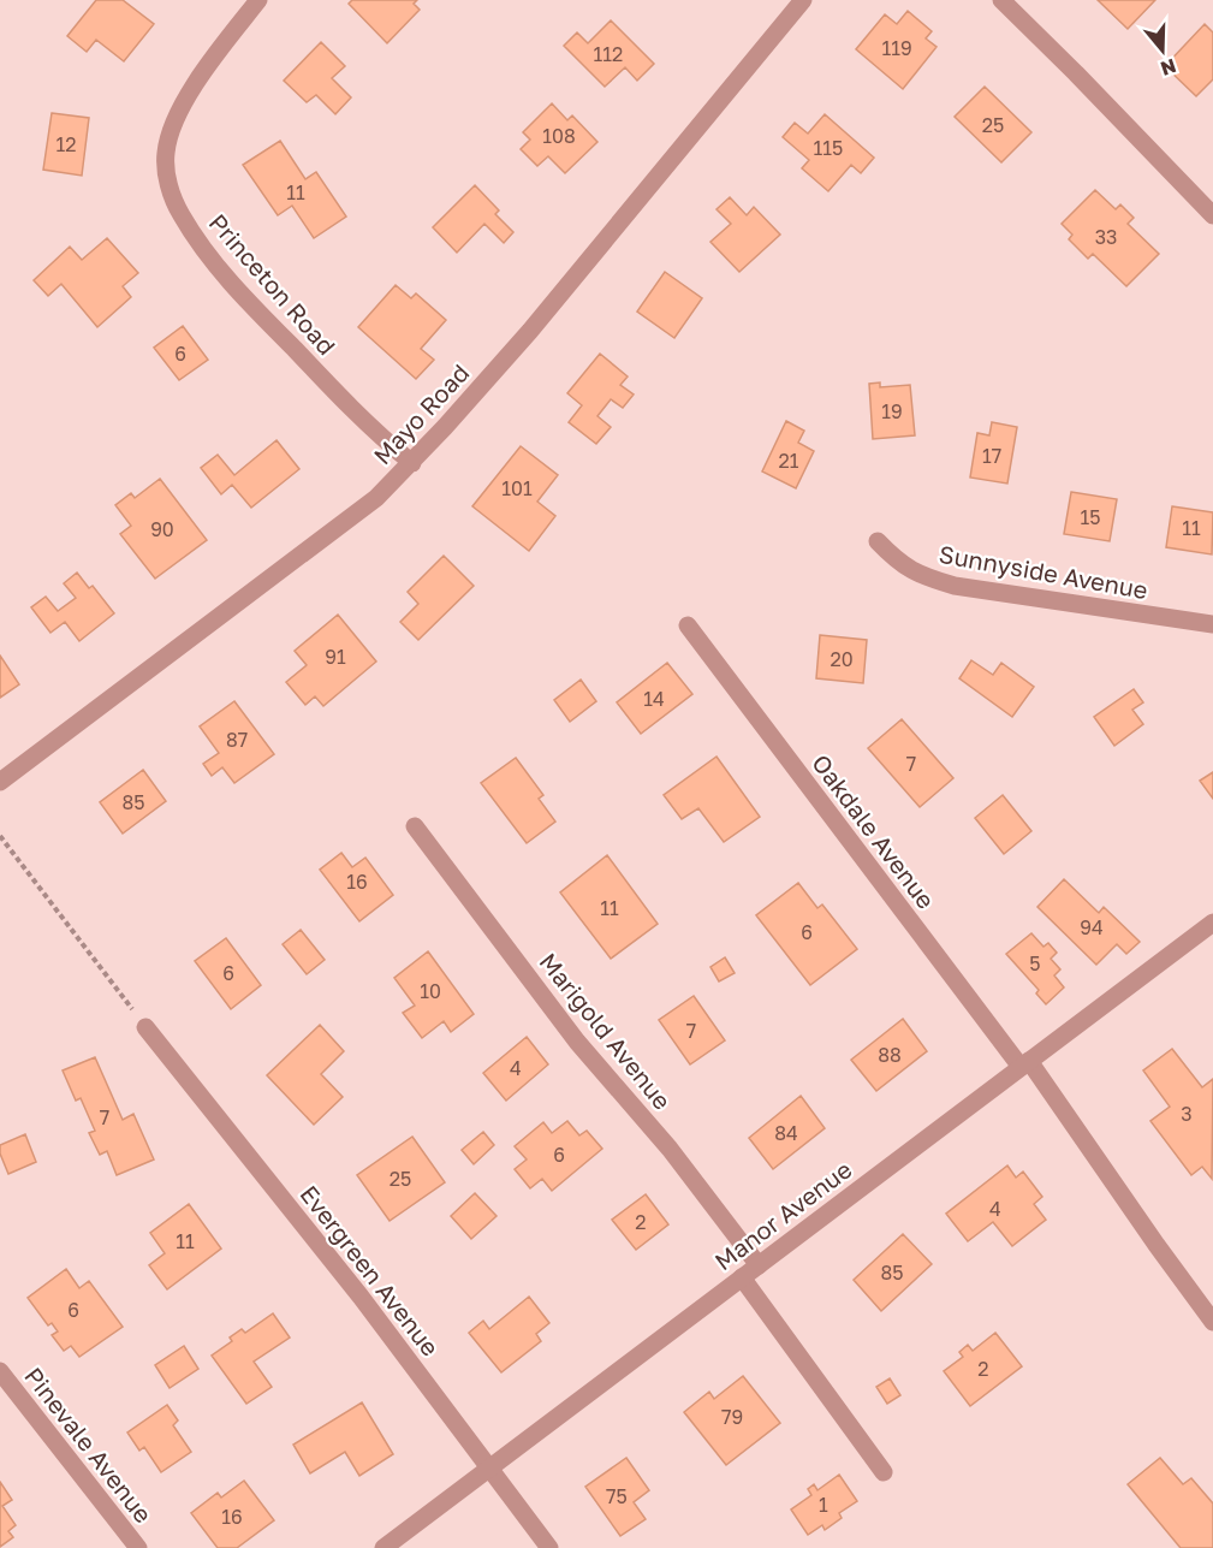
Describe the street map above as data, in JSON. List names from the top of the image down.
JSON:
{
  "streets": {
    "street": [
      "Princeton Road",
      "Mayo Road",
      "Sunnyside Avenue",
      "Oakdale Avenue",
      "Marigold Avenue",
      "Manor Avenue",
      "Evergreen Avenue",
      "Pinevale Avenue"
    ]
  },
  "crossings": [
    ["Princeton Road", "Mayo Road"],
    ["Oakdale Avenue", "Manor Avenue"],
    ["Marigold Avenue", "Manor Avenue"],
    ["Manor Avenue", "Evergreen Avenue"]
  ],
  "house_numbers": [
    "119",
    "112",
    "25",
    "108",
    "12",
    "115",
    "11",
    "33",
    "6",
    "19",
    "17",
    "21",
    "101",
    "15",
    "11",
    "90",
    "91",
    "20",
    "14",
    "87",
    "7",
    "85",
    "16",
    "11",
    "94",
    "6",
    "5",
    "6",
    "10",
    "7",
    "88",
    "4",
    "3",
    "7",
    "84",
    "6",
    "25",
    "4",
    "2",
    "11",
    "85",
    "6",
    "2",
    "79",
    "75",
    "1",
    "16"
  ],
  "north": "bottom"
}
